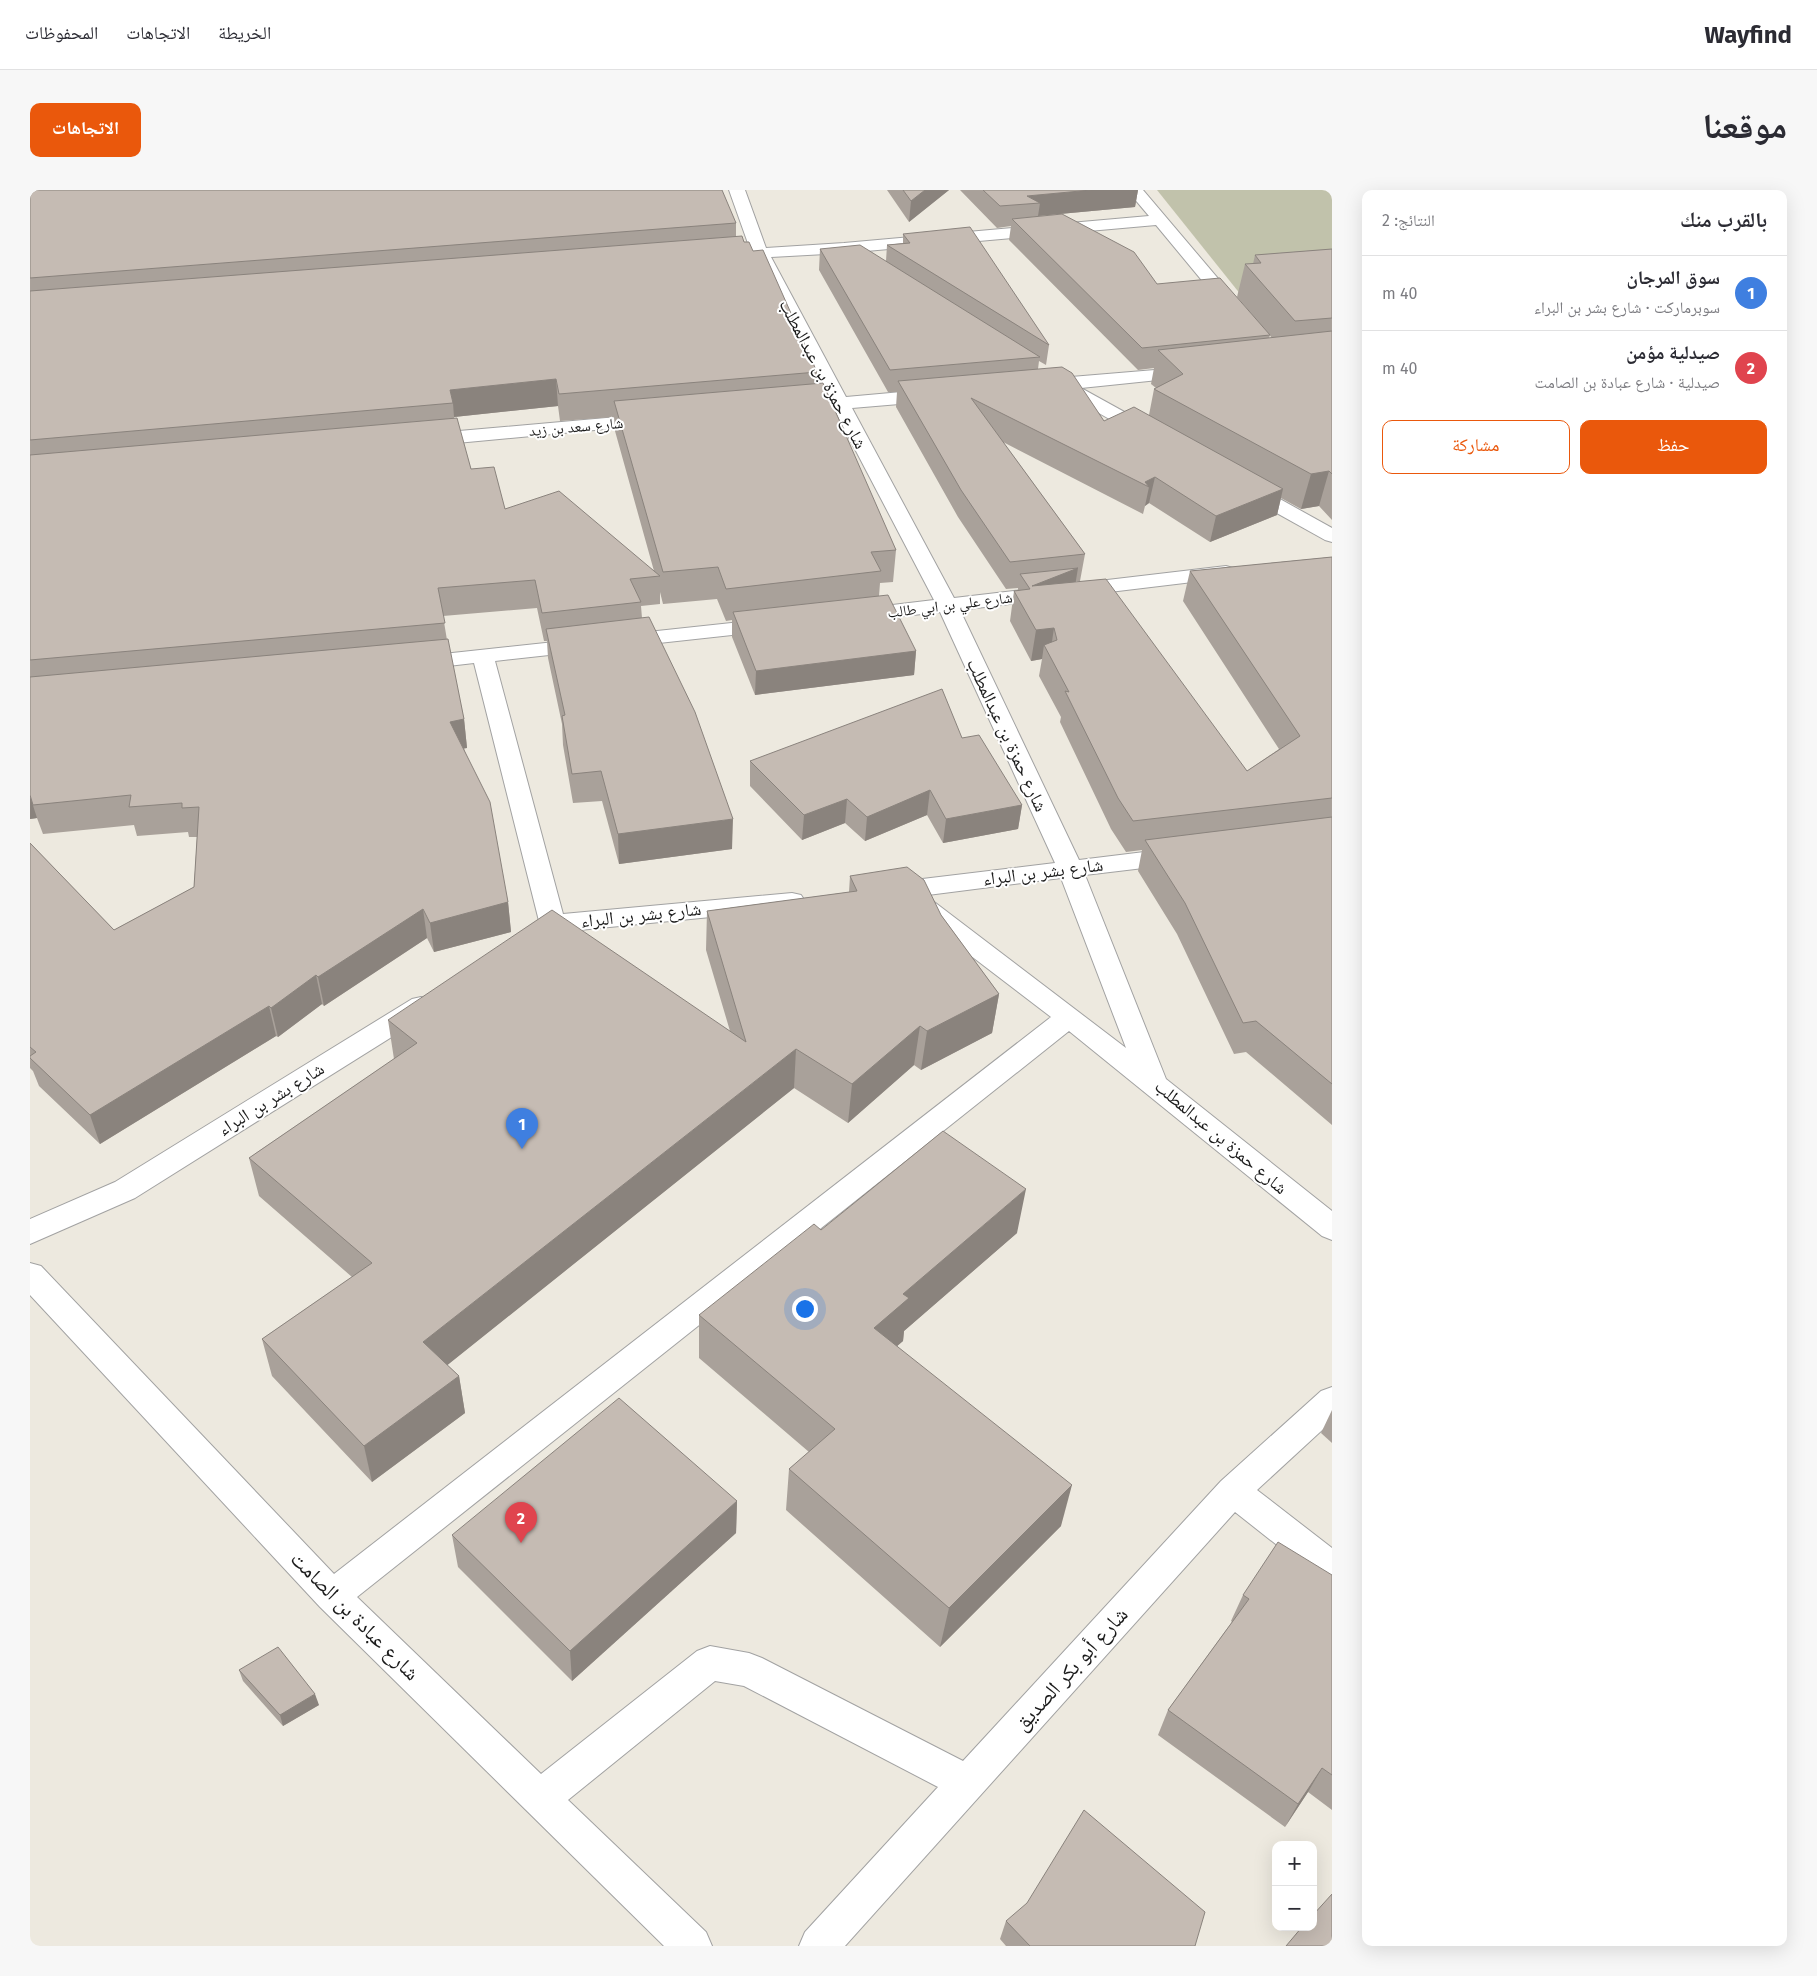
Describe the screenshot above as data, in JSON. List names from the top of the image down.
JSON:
{
  "streets": {
    "street": [
      "شارع حمزة بن عبدالمطلب",
      "شارع سعد بن زيد",
      "شارع علي بن ابي طالب",
      "شارع بشر بن البراء",
      "شارع عبادة بن الصامت",
      "شارع أبو بكر الصديق"
    ]
  },
  "crossings": [
    ["شارع حمزة بن عبدالمطلب", "شارع علي بن ابي طالب"],
    ["شارع حمزة بن عبدالمطلب", "شارع بشر بن البراء"]
  ],
  "page": {
    "header": "Wayfind",
    "nav": ["الخريطة", "الاتجاهات", "المحفوظات"],
    "title": "موقعنا",
    "buttons": [
      "الاتجاهات",
      ["حفظ", "مشاركة"]
    ],
    "heading": ["بالقرب منك", "النتائج: 2"],
    "list": [
      {
        "mark": "1",
        "name": "سوق المرجان",
        "note": "سوبرماركت · شارع بشر بن البراء",
        "value": "40 m"
      },
      {
        "mark": "2",
        "name": "صيدلية مؤمن",
        "note": "صيدلية · شارع عبادة بن الصامت",
        "value": "40 m"
      }
    ],
    "pins": ["1", "2"],
    "map_buttons": ["+", "−"]
  }
}
